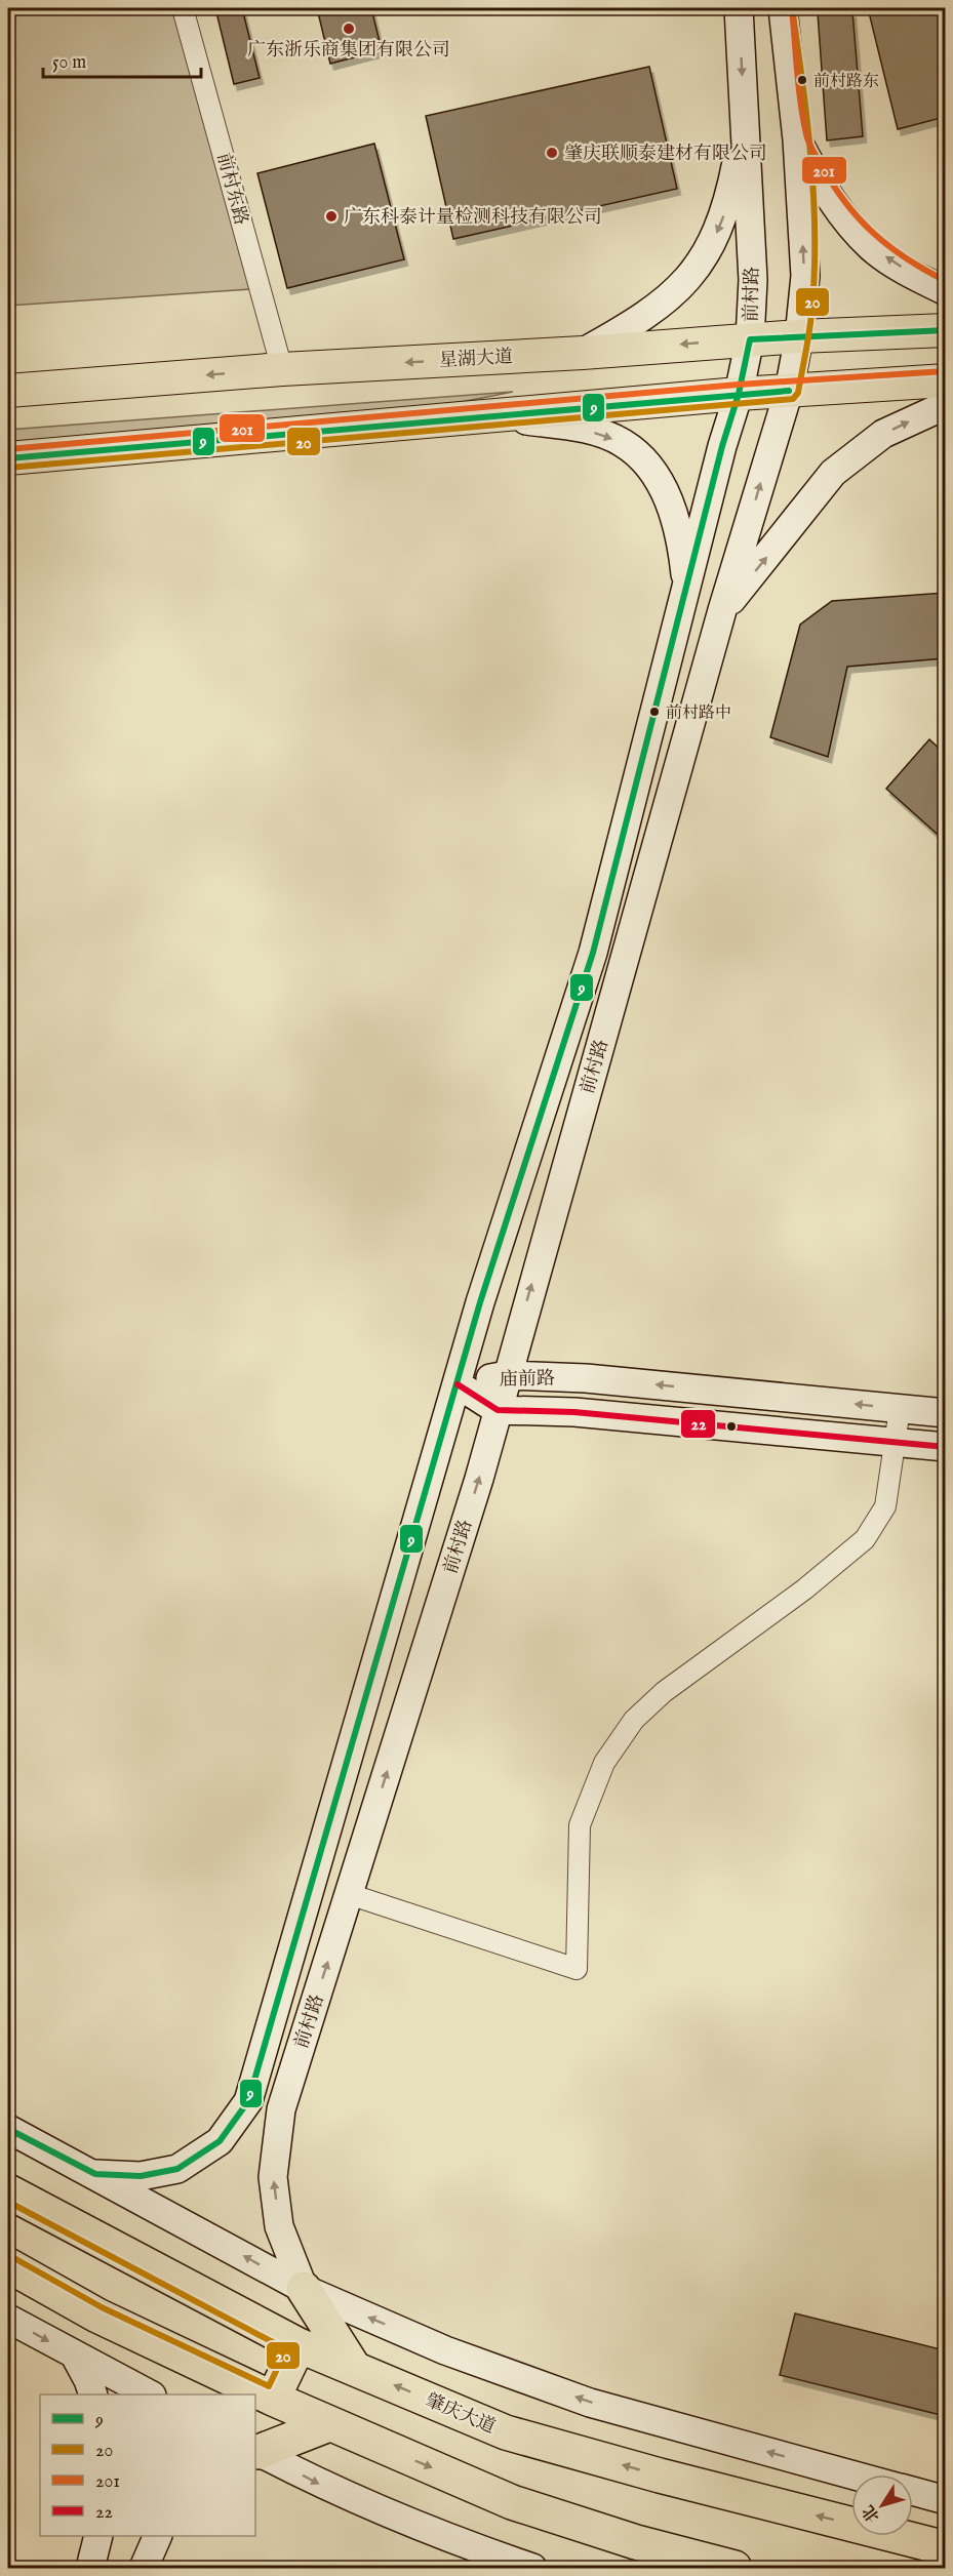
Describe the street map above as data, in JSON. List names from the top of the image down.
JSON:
{
  "streets": {
    "highway": ["肇庆大道"],
    "main road": ["星湖大道"],
    "street": ["前村东路", "前村路", "庙前路"]
  },
  "crossings": [
    ["前村东路", "星湖大道"],
    ["前村路", "星湖大道"],
    ["前村路", "庙前路"]
  ],
  "places": [
    "广东浙乐商集团有限公司",
    "前村路东",
    "肇庆联顺泰建材有限公司",
    "广东科泰计量检测科技有限公司",
    "前村路中"
  ],
  "lines": [
    "transit line 20",
    "transit line 201",
    "transit line 9",
    "transit line 22"
  ],
  "legend": [
    "9",
    "20",
    "201",
    "22"
  ],
  "scale_bar": "50 m",
  "north": "bottom left"
}
